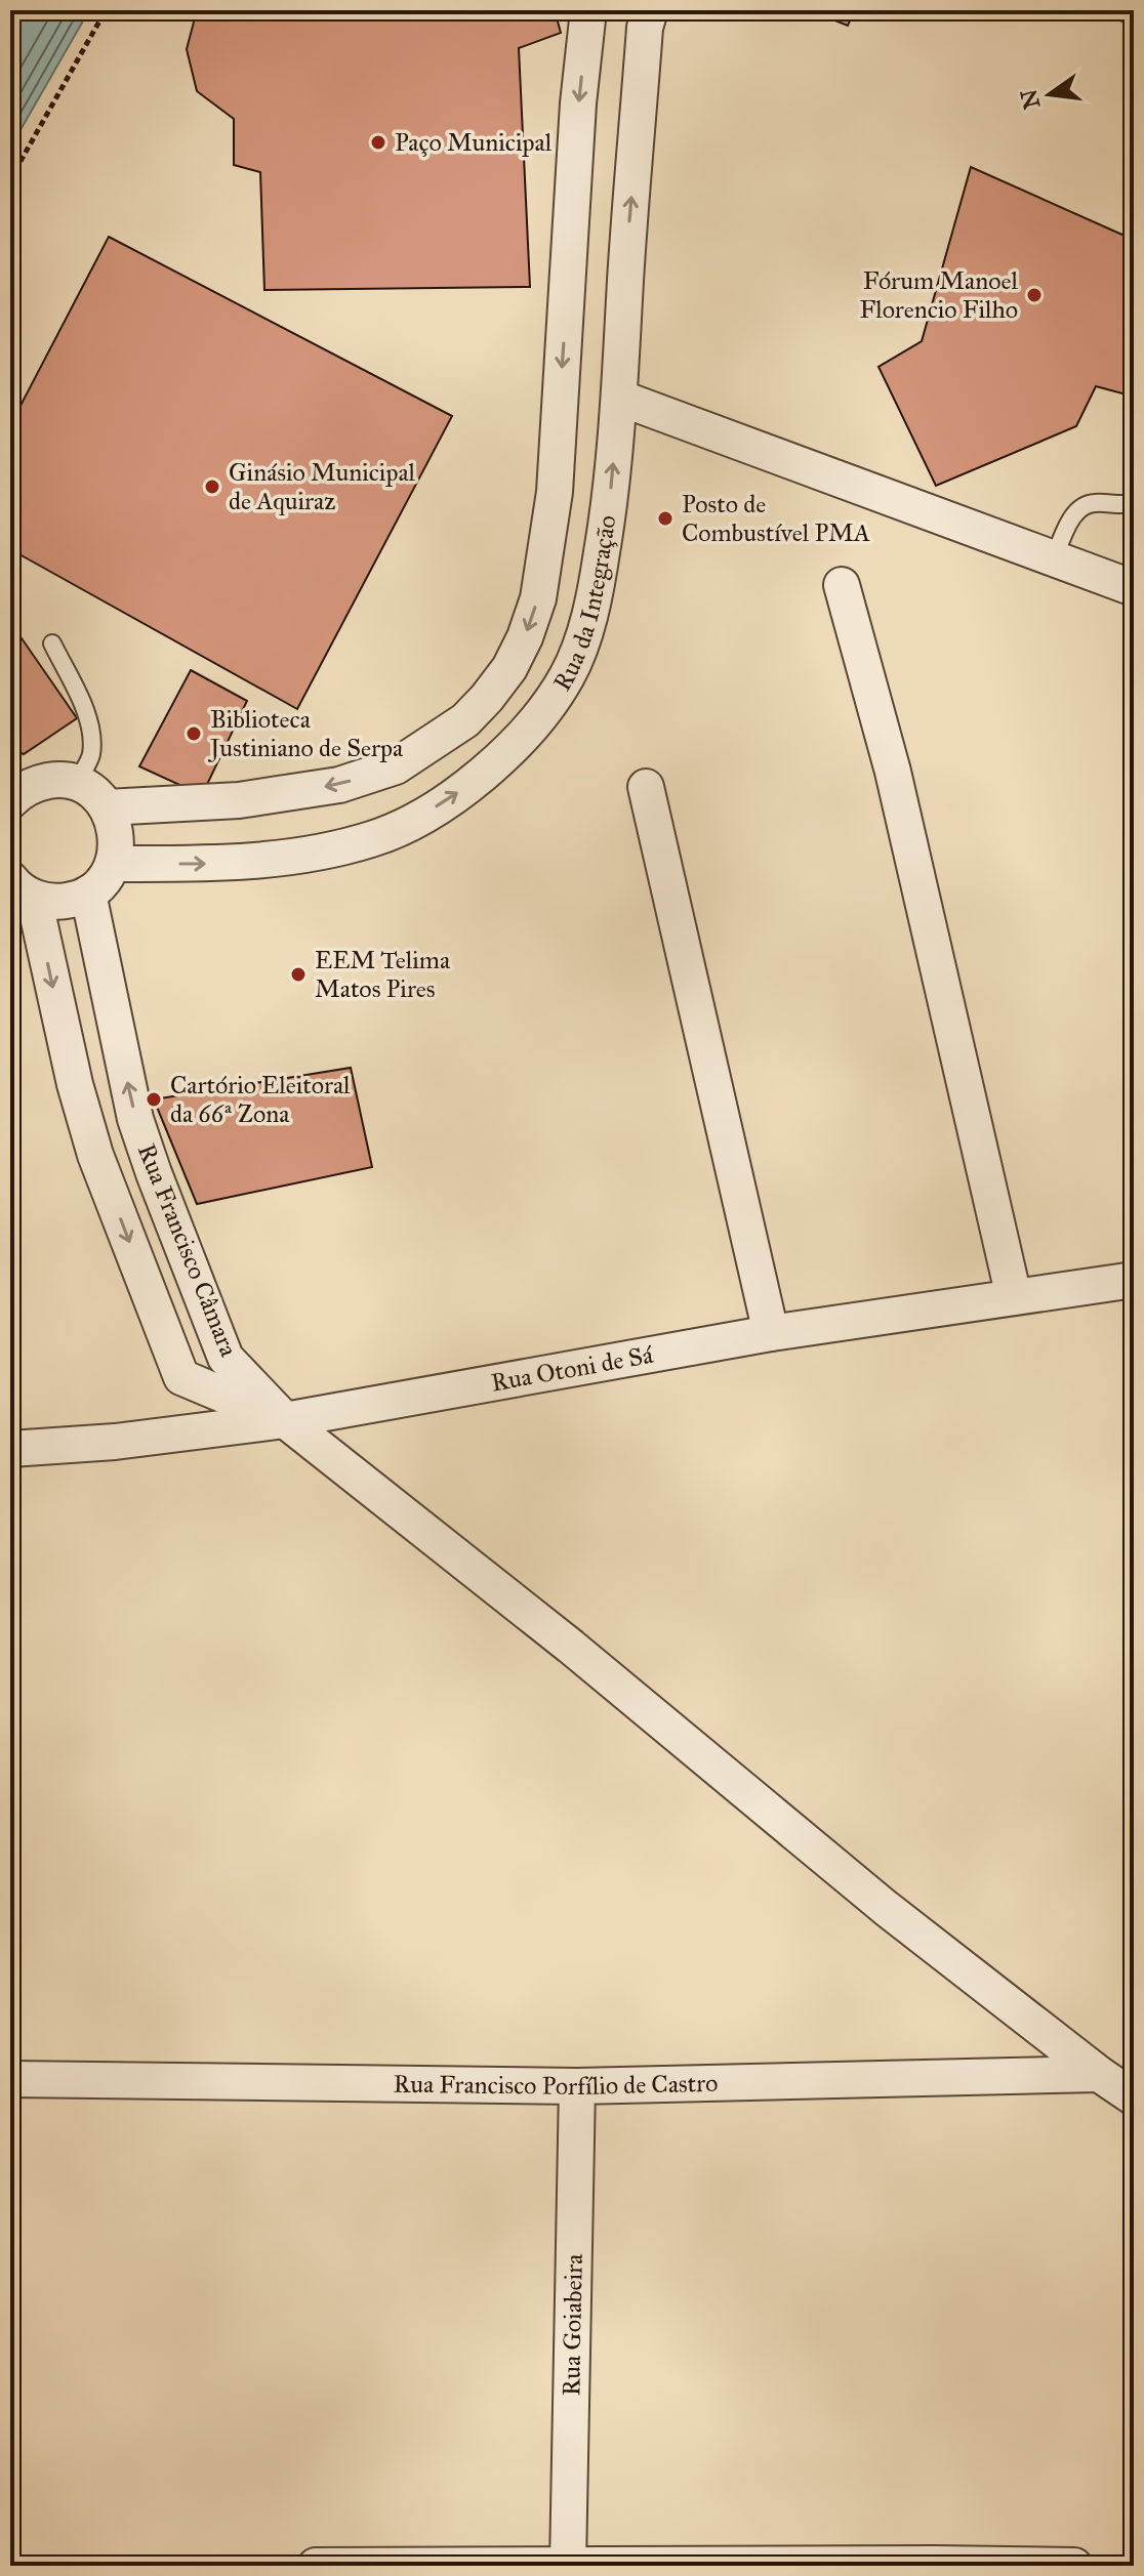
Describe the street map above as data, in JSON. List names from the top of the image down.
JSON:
{
  "streets": {
    "street": [
      "Rua da Integração",
      "Rua Francisco Câmara",
      "Rua Otoni de Sá",
      "Rua Francisco Porfílio de Castro",
      "Rua Goiabeira"
    ]
  },
  "crossings": [
    ["Rua Francisco Câmara", "Rua Otoni de Sá"],
    ["Rua Francisco Porfílio de Castro", "Rua Goiabeira"]
  ],
  "places": [
    "Paço Municipal",
    "Fórum Manoel Florencio Filho",
    "Ginásio Municipal de Aquiraz",
    "Posto de Combustível PMA",
    "Biblioteca Justiniano de Serpa",
    "EEM Telima Matos Pires",
    "Cartório Eleitoral da 66ª Zona"
  ],
  "north": "left"
}
